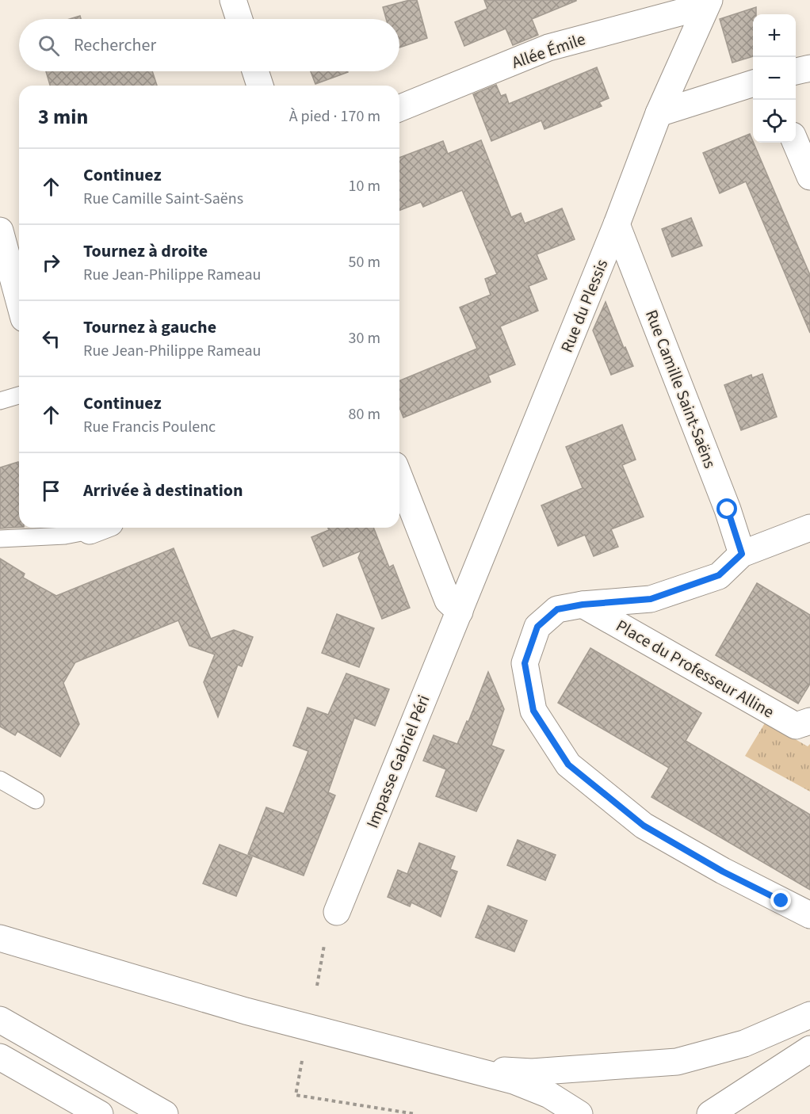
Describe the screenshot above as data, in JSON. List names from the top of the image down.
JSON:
{
  "streets": {
    "main road": [
      "Allée Émile",
      "Rue du Plessis",
      "Rue Camille Saint-Saëns",
      "Place du Professeur Alline",
      "Impasse Gabriel Péri"
    ]
  },
  "crossings": [
    ["Allée Émile", "Rue du Plessis"],
    ["Rue du Plessis", "Rue Camille Saint-Saëns"],
    ["Rue du Plessis", "Impasse Gabriel Péri"]
  ],
  "page": {
    "map_buttons": ["+", "−"],
    "search": "Rechercher",
    "heading": ["3 min", "À pied · 170 m"],
    "list": [
      ["Continuez", "Rue Camille Saint-Saëns", "10 m"],
      ["Tournez à droite", "Rue Jean-Philippe Rameau", "50 m"],
      ["Tournez à gauche", "Rue Jean-Philippe Rameau", "30 m"],
      ["Continuez", "Rue Francis Poulenc", "80 m"],
      "Arrivée à destination"
    ]
  }
}
